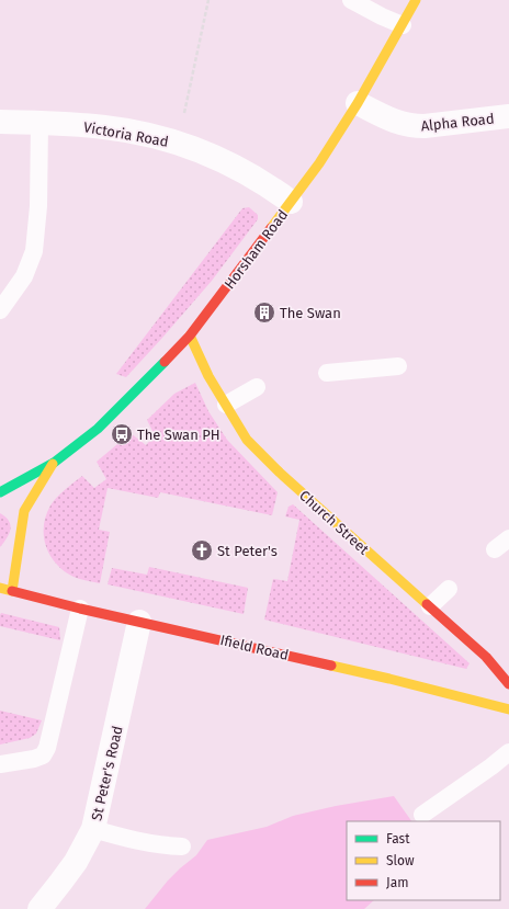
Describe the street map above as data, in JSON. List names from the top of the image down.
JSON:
{
  "streets": {
    "street": [
      "Alpha Road",
      "Victoria Road",
      "Horsham Road",
      "Church Street",
      "Ifield Road",
      "St Peter's Road"
    ]
  },
  "crossings": [
    ["Alpha Road", "Horsham Road"],
    ["Victoria Road", "Horsham Road"],
    ["Horsham Road", "Church Street"],
    ["Horsham Road", "Ifield Road"],
    ["Ifield Road", "St Peter's Road"]
  ],
  "places": {
    "building": ["The Swan"],
    "bus stop": ["The Swan PH"],
    "church": ["St Peter's"]
  },
  "legend": ["Fast", "Slow", "Jam"]
}
